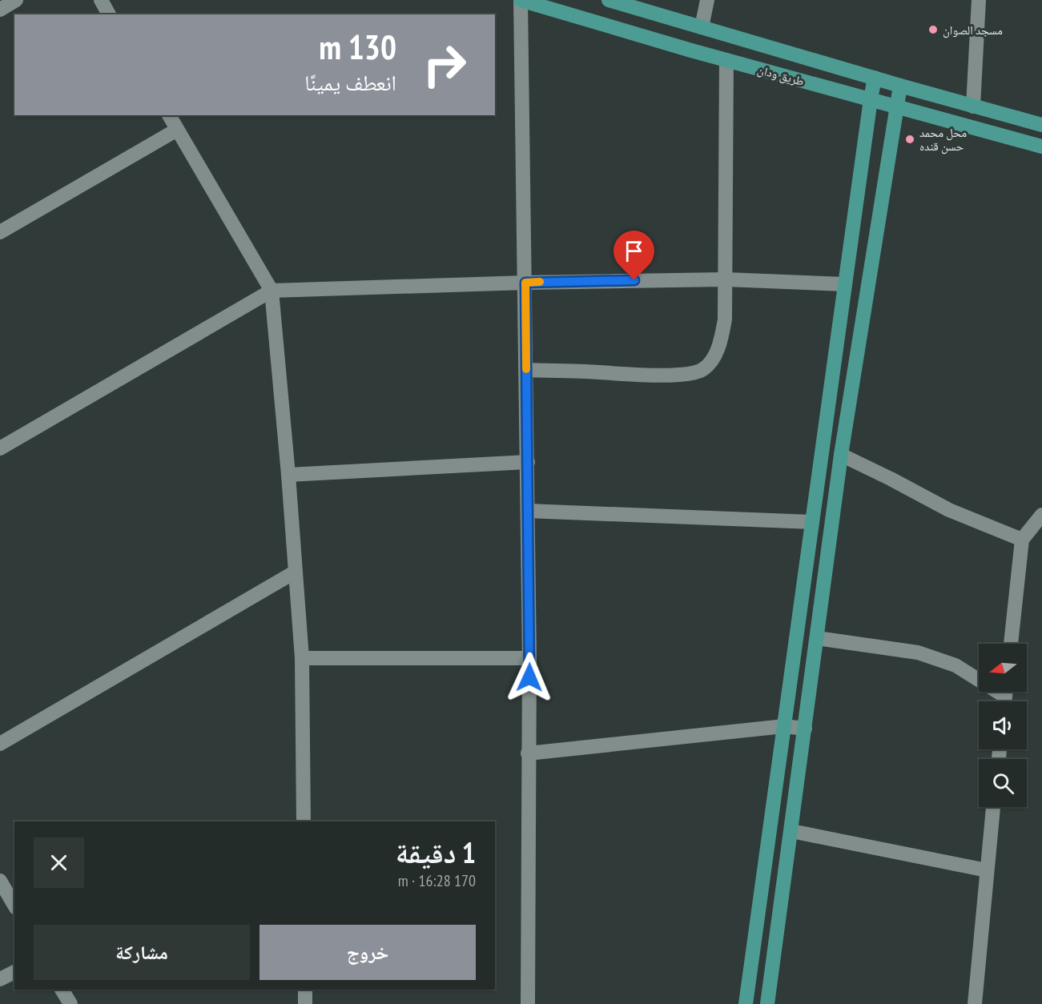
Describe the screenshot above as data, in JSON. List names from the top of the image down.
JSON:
{
  "streets": {
    "main road": ["طريق ودان"]
  },
  "places": ["مسجد الصوان", "محل محمد حسن قنده"],
  "north": "left",
  "page": {
    "turn": ["130 m", "انعطف يمينًا"],
    "heading": ["1 دقيقة", "170 m · 16:28"],
    "buttons": ["خروج", "مشاركة"]
  }
}
